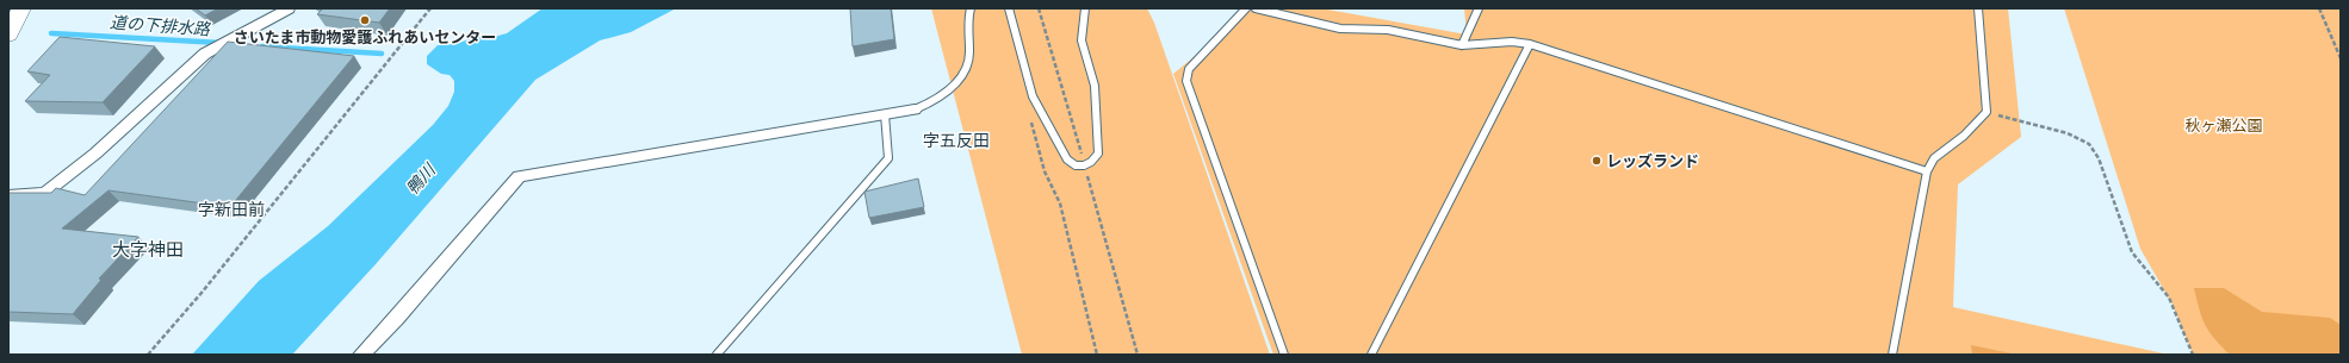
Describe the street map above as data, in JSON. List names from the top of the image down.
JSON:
{
  "districts": ["字五反田", "字新田前", "大字神田"],
  "water": ["道の下排水路", "鴨川"],
  "parks": ["秋ヶ瀬公園"],
  "places": ["さいたま市動物愛護ふれあいセンター", "レッズランド"]
}
